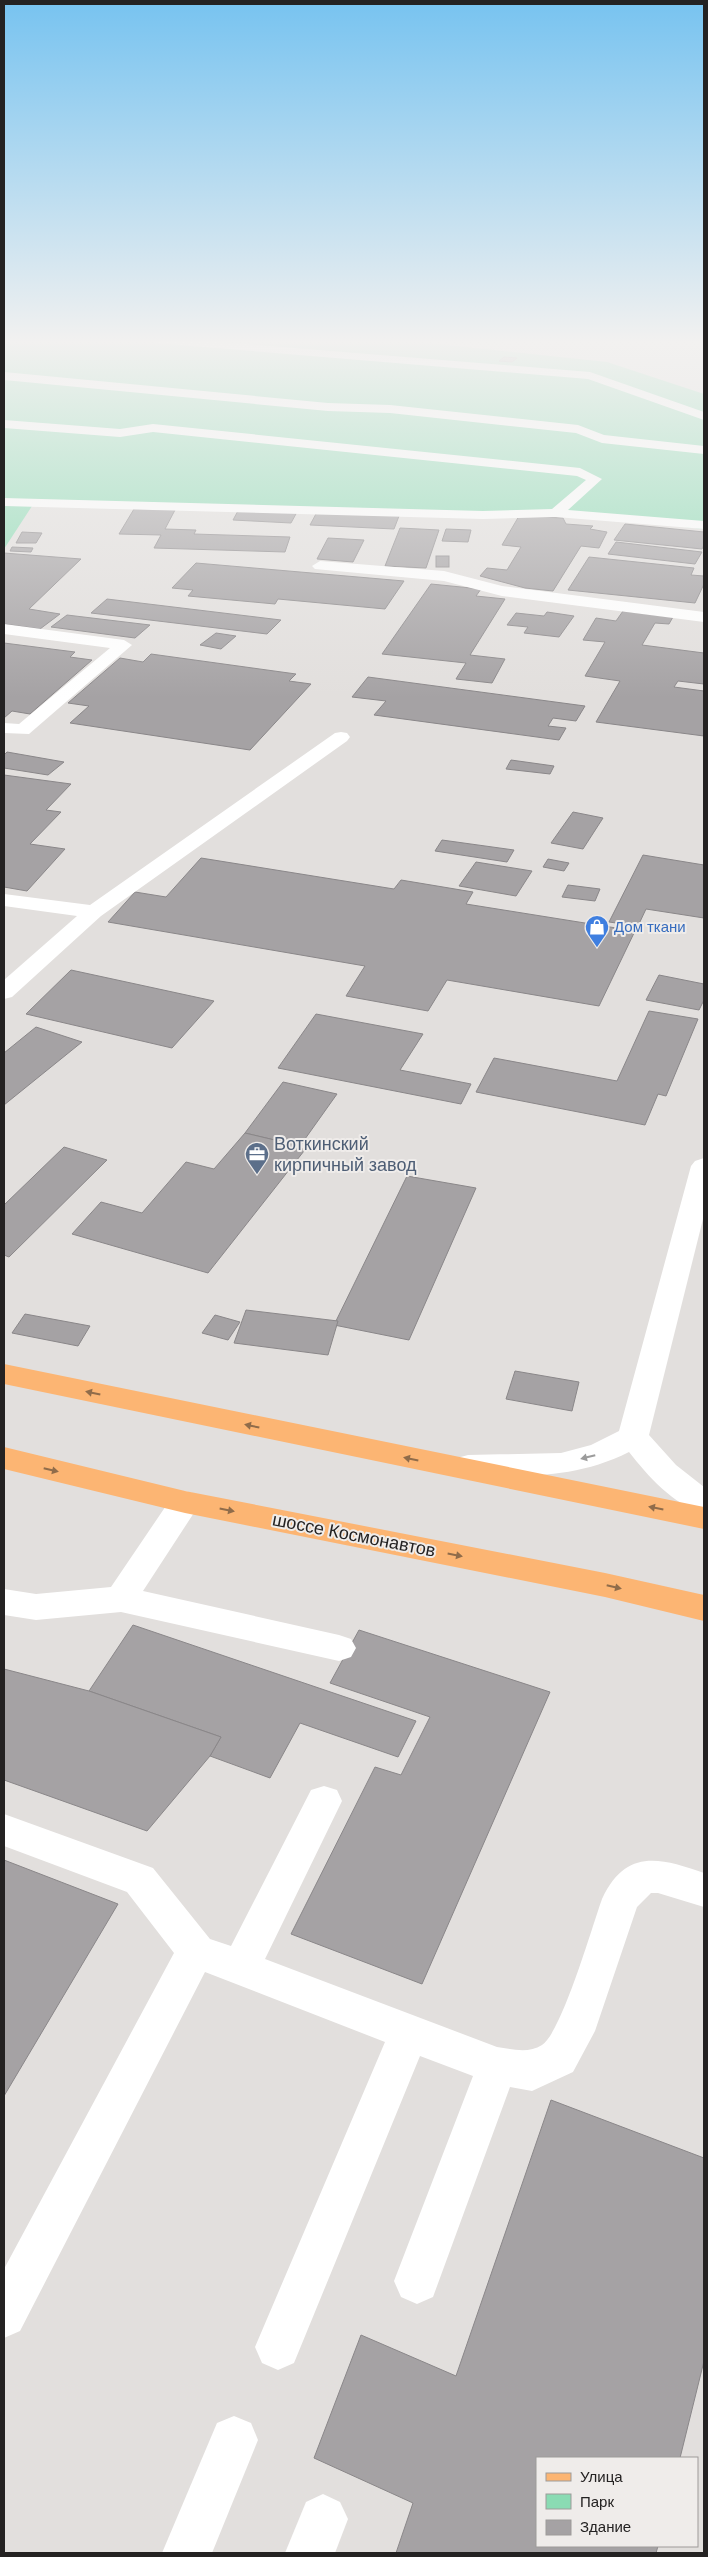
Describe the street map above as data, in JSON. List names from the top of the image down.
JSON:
{
  "streets": {
    "main road": ["шоссе Космонавтов"]
  },
  "places": {
    "shop": ["Дом ткани"],
    "office": ["Воткинский кирпичный завод"]
  },
  "legend": ["Улица", "Парк", "Здание"]
}
